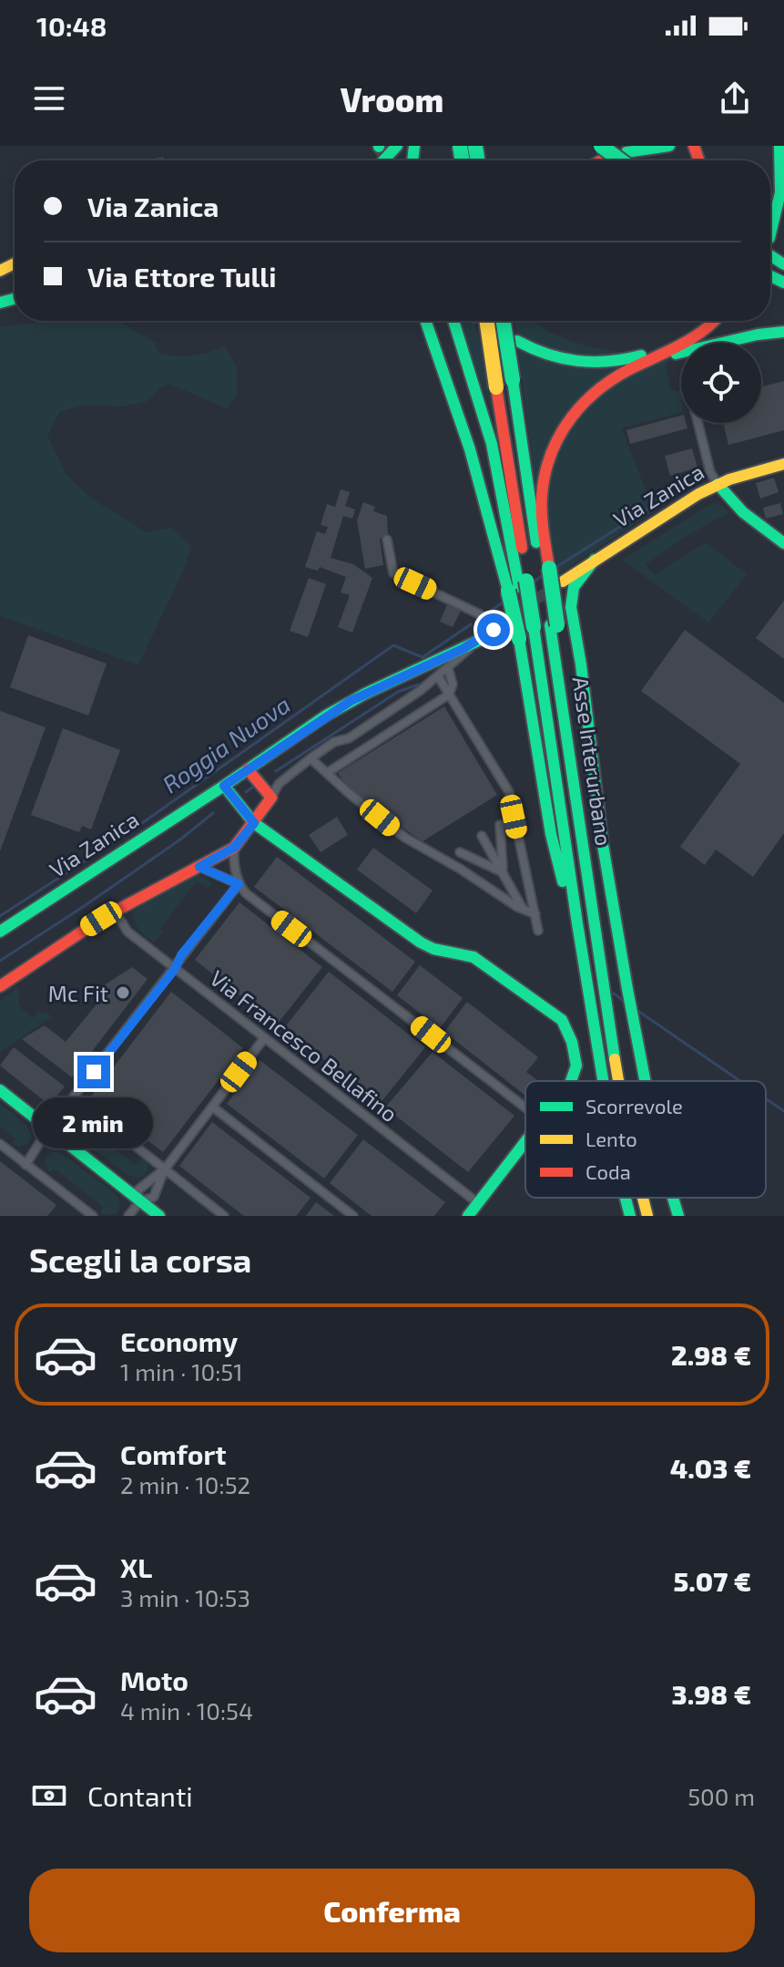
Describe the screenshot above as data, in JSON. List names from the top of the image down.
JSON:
{
  "streets": {
    "main road": ["Via Zanica", "Asse Interurbano"],
    "street": ["Via Francesco Bellafino"]
  },
  "water": ["Roggia Nuova"],
  "places": ["Mc Fit"],
  "legend": ["Scorrevole", "Lento", "Coda"],
  "page": {
    "status": "10:48",
    "header": "Vroom",
    "banner": ["Via Zanica", "Via Ettore Tulli"],
    "bubble": "2 min",
    "heading": "Scegli la corsa",
    "list": [
      {
        "name": "Economy",
        "note": "1 min · 10:51",
        "value": "2.98 €"
      },
      {
        "name": "Comfort",
        "note": "2 min · 10:52",
        "value": "4.03 €"
      },
      {
        "name": "XL",
        "note": "3 min · 10:53",
        "value": "5.07 €"
      },
      {
        "name": "Moto",
        "note": "4 min · 10:54",
        "value": "3.98 €"
      }
    ],
    "pay": ["Contanti", "500 m"],
    "buttons": "Conferma"
  }
}
